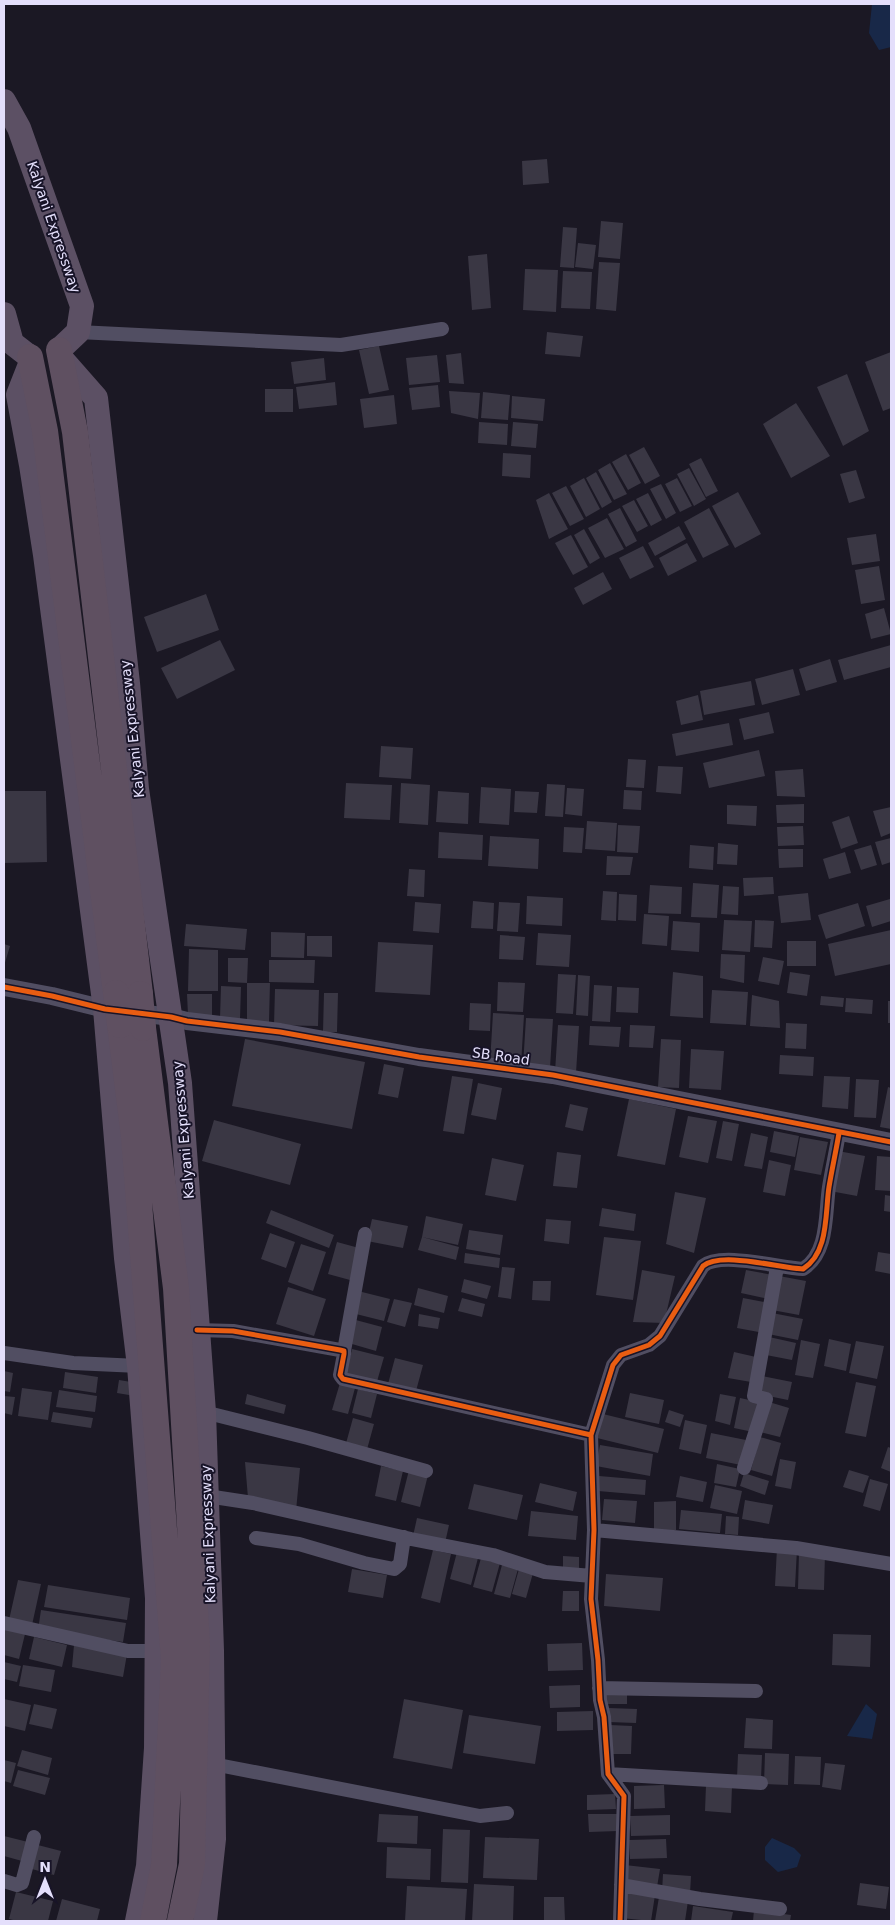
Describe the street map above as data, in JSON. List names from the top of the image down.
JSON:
{
  "streets": {
    "highway": ["Kalyani Expressway"],
    "street": ["SB Road"]
  },
  "crossings": [
    ["Kalyani Expressway", "SB Road"]
  ],
  "north": "top"
}
